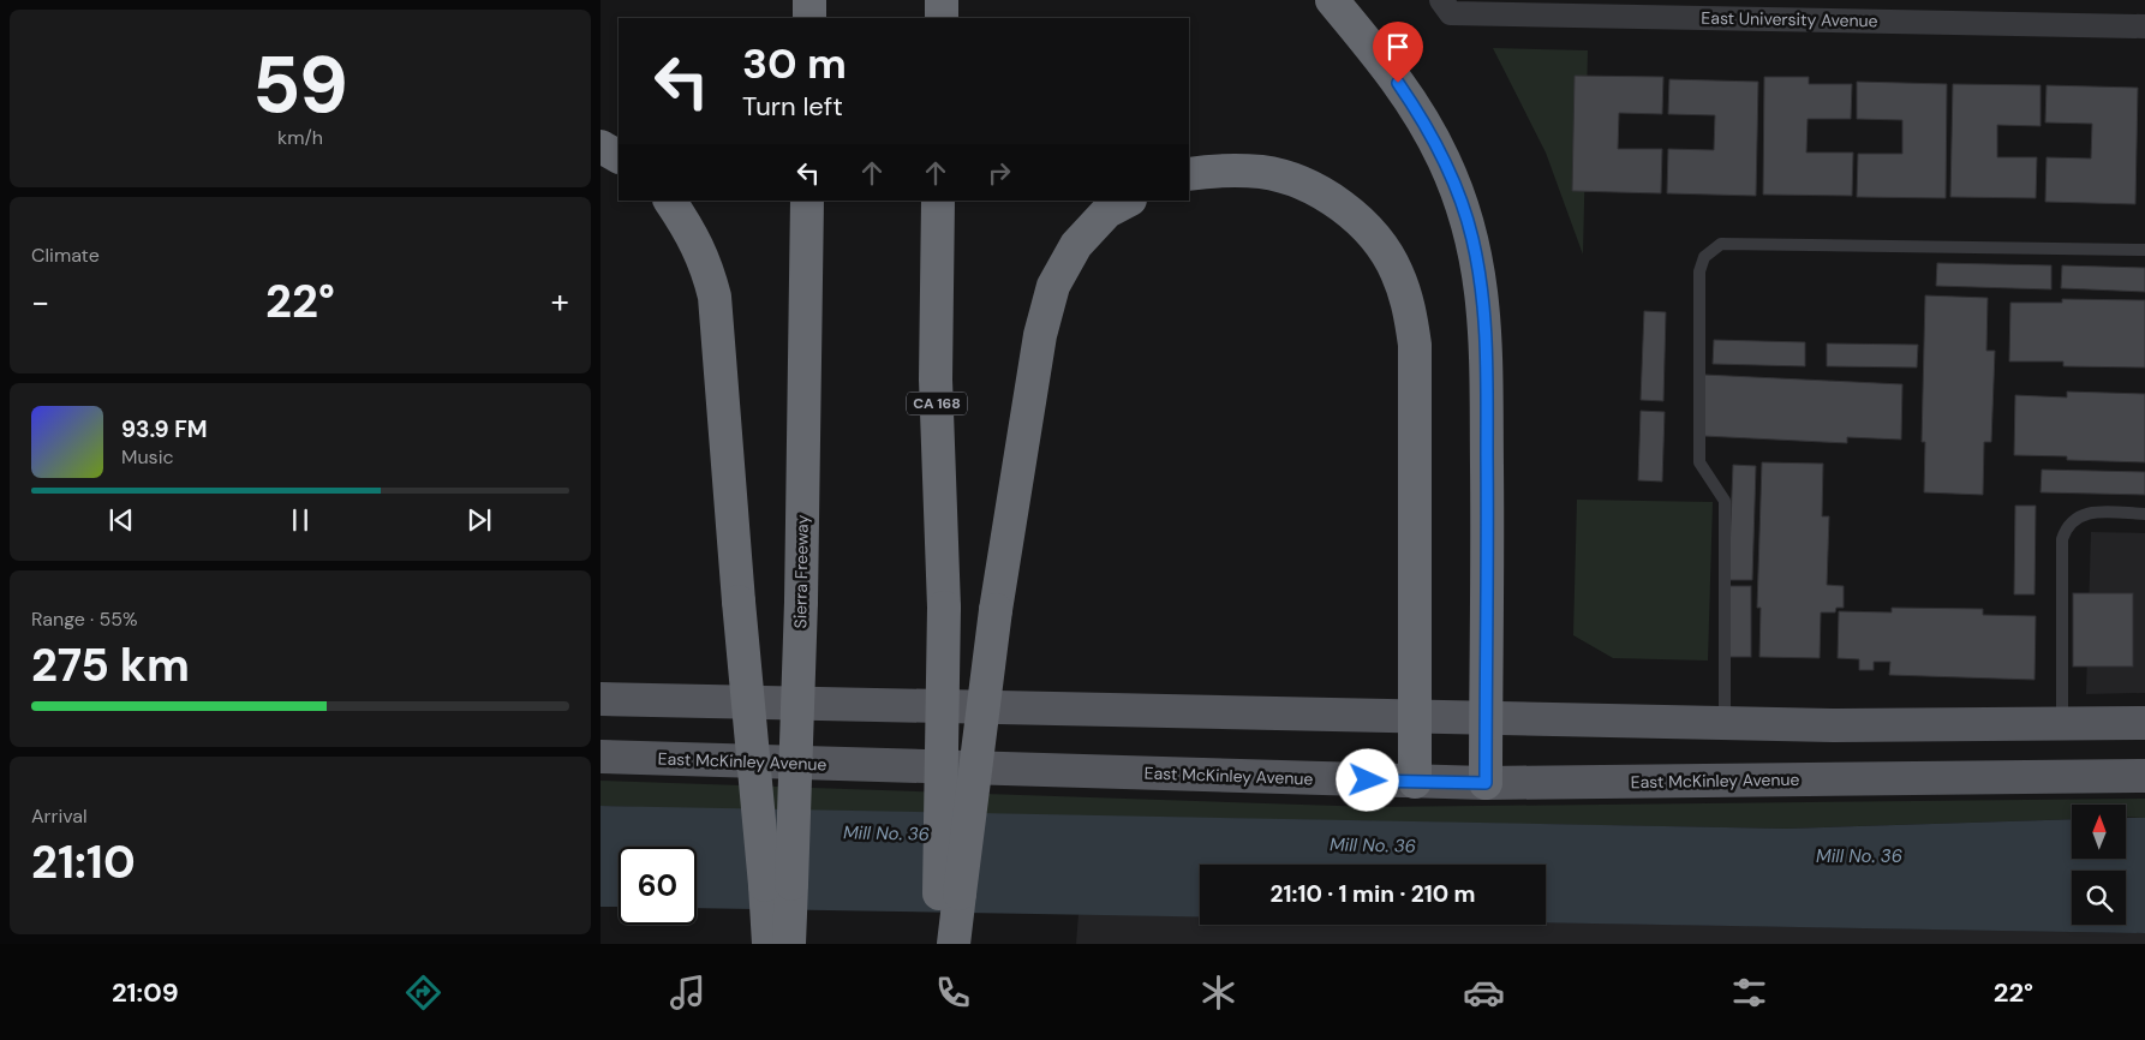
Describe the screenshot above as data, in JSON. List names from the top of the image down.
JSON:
{
  "streets": {
    "highway": ["CA 168", "Sierra Freeway"],
    "main road": ["East McKinley Avenue"],
    "street": ["East University Avenue"]
  },
  "water": ["Mill No. 36"],
  "north": "top",
  "page": {
    "tile": [
      ["59", "km/h"],
      "Climate",
      ["Range · 55%", "275 km"],
      ["Arrival", "21:10"]
    ],
    "turn": ["30 m", "Turn left"],
    "heat": ["−", "22°", "+"],
    "song": ["93.9 FM", "Music"],
    "limit": "60",
    "trip": "21:10 · 1 min · 210 m",
    "tabs": ["21:09", "22°"]
  }
}
